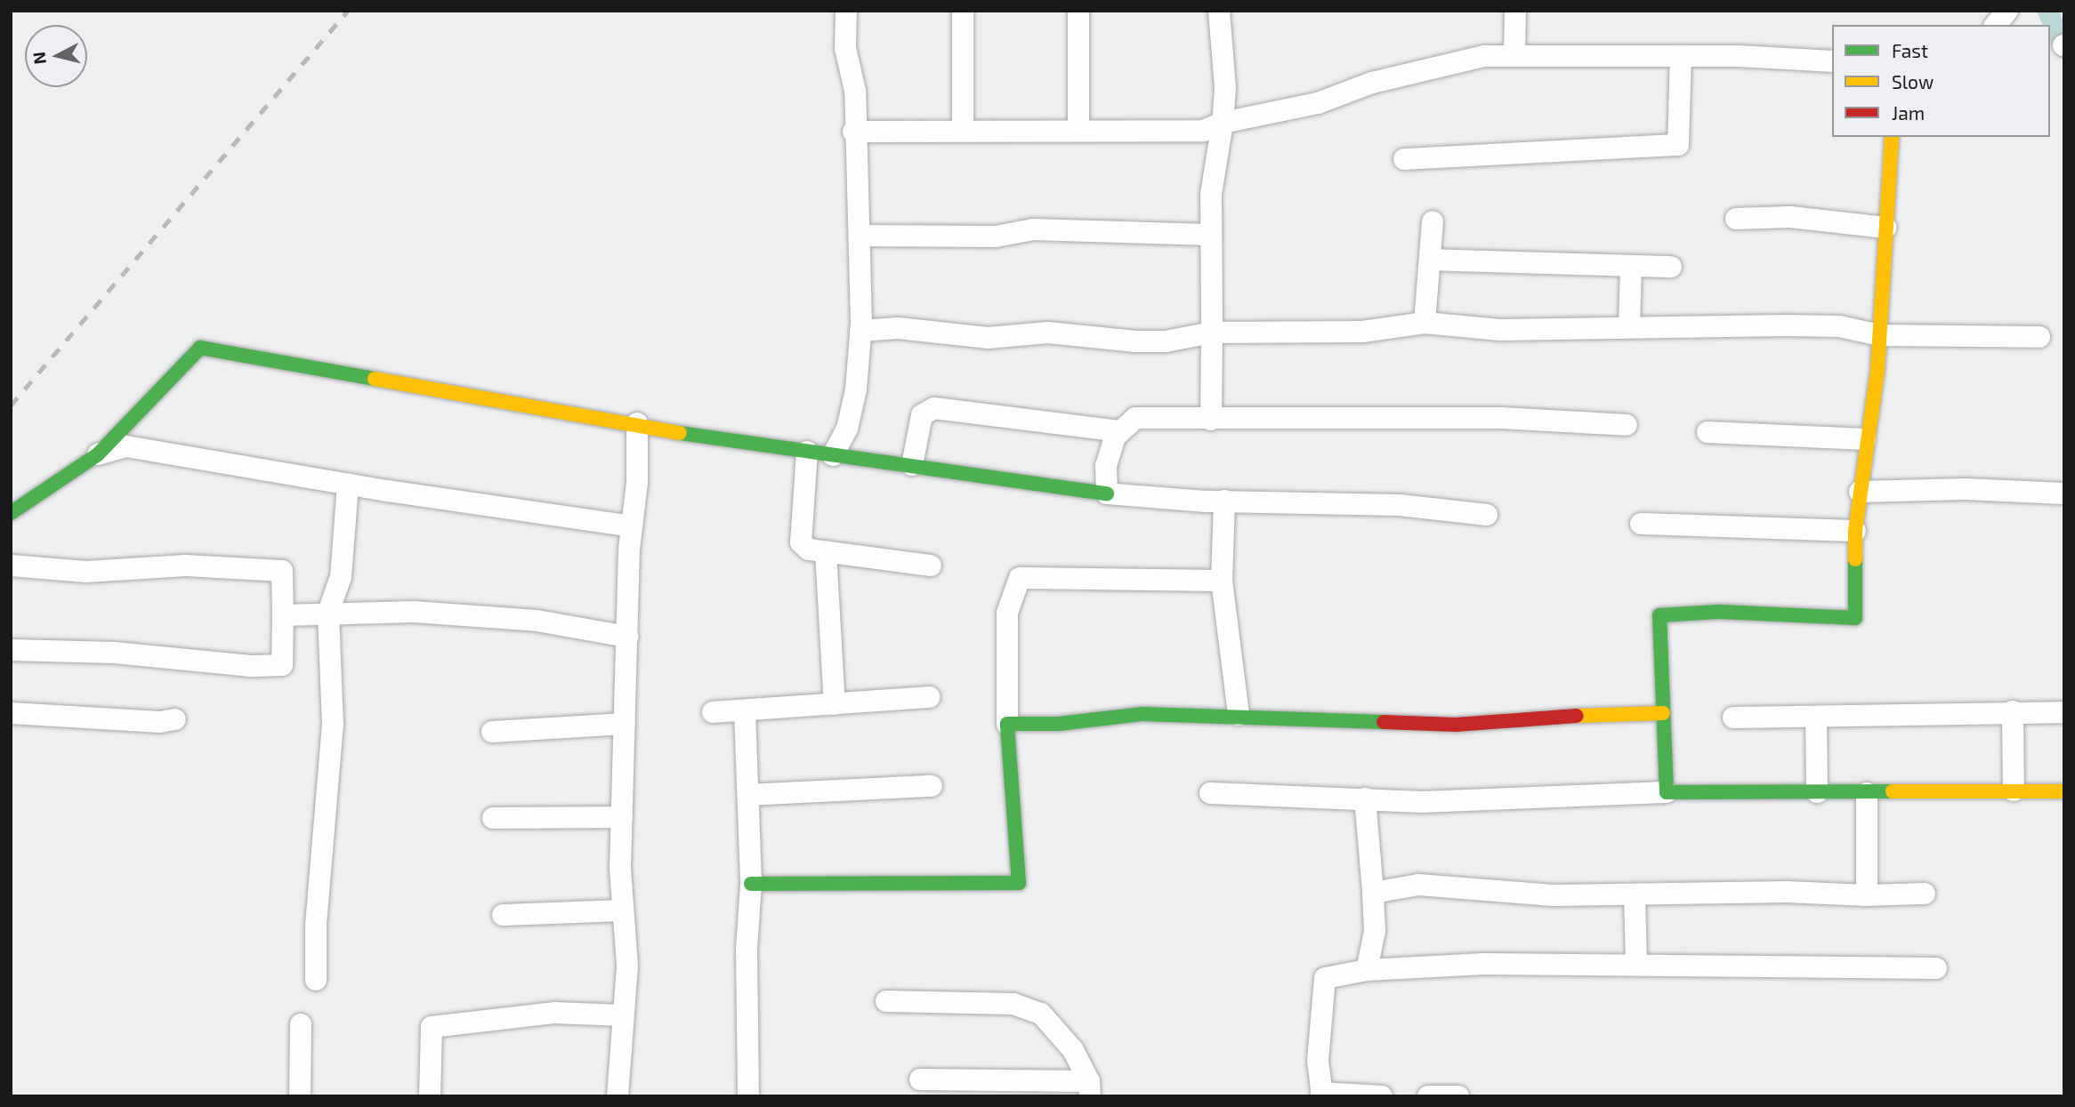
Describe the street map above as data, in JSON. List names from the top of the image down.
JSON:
{
  "legend": ["Fast", "Slow", "Jam"],
  "north": "left"
}
